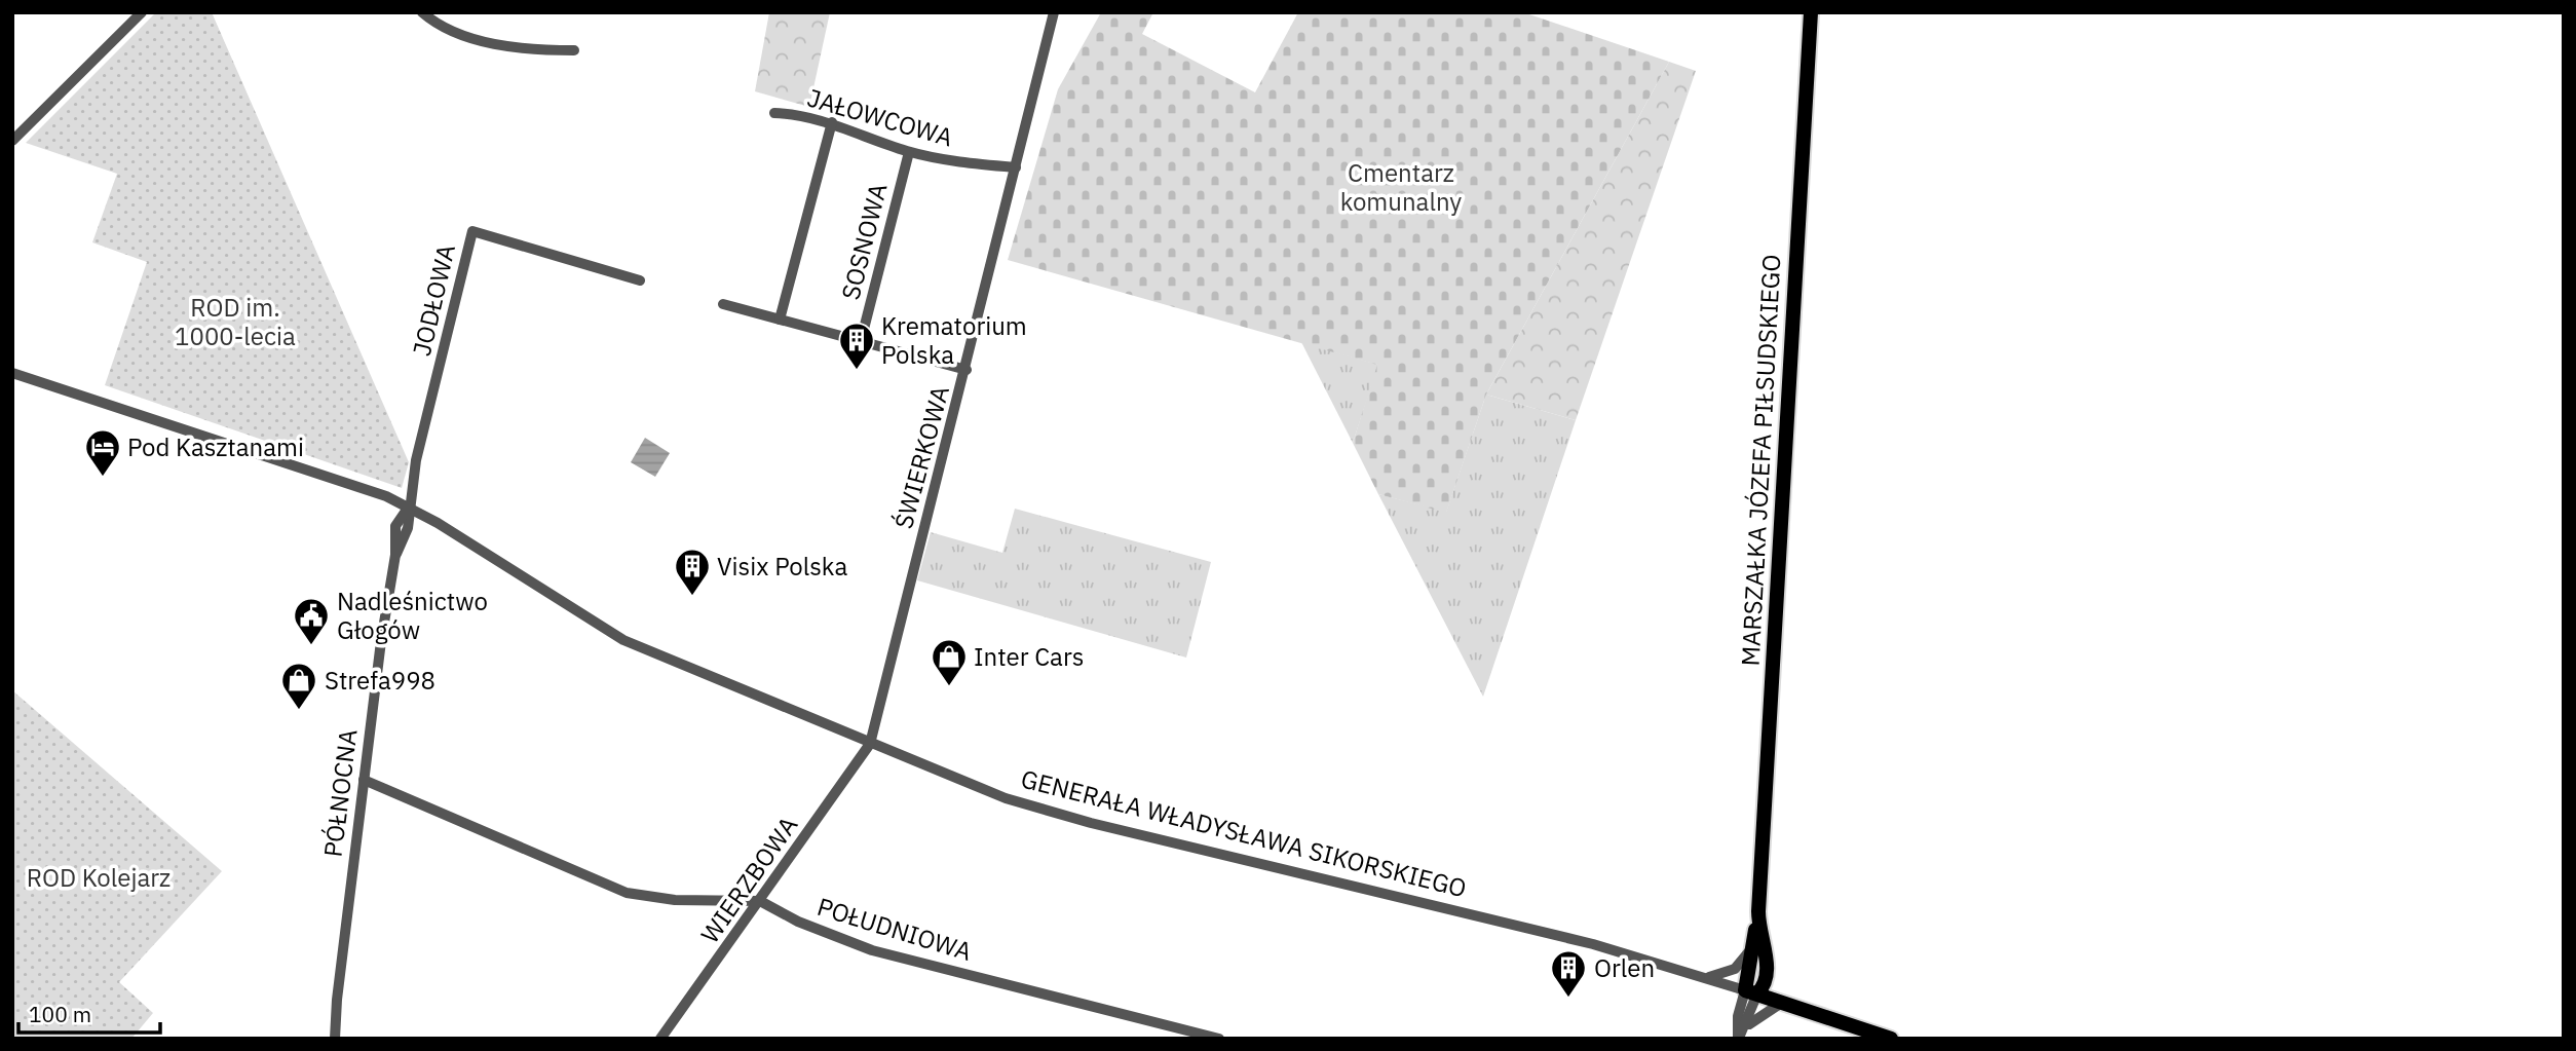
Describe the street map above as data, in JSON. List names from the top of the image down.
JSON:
{
  "streets": {
    "main road": ["MARSZAŁKA JÓZEFA PIŁSUDSKIEGO", "GENERAŁA WŁADYSŁAWA SIKORSKIEGO"],
    "street": [
      "JAŁOWCOWA",
      "SOSNOWA",
      "JODŁOWA",
      "ŚWIERKOWA",
      "PÓŁNOCNA",
      "WIERZBOWA",
      "POŁUDNIOWA"
    ]
  },
  "crossings": [
    ["JAŁOWCOWA", "SOSNOWA"],
    ["JAŁOWCOWA", "ŚWIERKOWA"],
    ["JODŁOWA", "PÓŁNOCNA"],
    ["JODŁOWA", "GENERAŁA WŁADYSŁAWA SIKORSKIEGO"],
    ["ŚWIERKOWA", "GENERAŁA WŁADYSŁAWA SIKORSKIEGO"],
    ["ŚWIERKOWA", "WIERZBOWA"],
    ["MARSZAŁKA JÓZEFA PIŁSUDSKIEGO", "GENERAŁA WŁADYSŁAWA SIKORSKIEGO"],
    ["PÓŁNOCNA", "GENERAŁA WŁADYSŁAWA SIKORSKIEGO"],
    ["PÓŁNOCNA", "POŁUDNIOWA"],
    ["GENERAŁA WŁADYSŁAWA SIKORSKIEGO", "WIERZBOWA"],
    ["WIERZBOWA", "POŁUDNIOWA"]
  ],
  "parks": ["Cmentarz komunalny", "ROD im. 1000-lecia", "ROD Kolejarz"],
  "places": {
    "building": ["Krematorium Polska", "Visix Polska", "Orlen"],
    "hotel": ["Pod Kasztanami"],
    "public building": ["Nadleśnictwo Głogów"],
    "shop": ["Inter Cars", "Strefa998"]
  },
  "scale_bar": "100 m"
}
